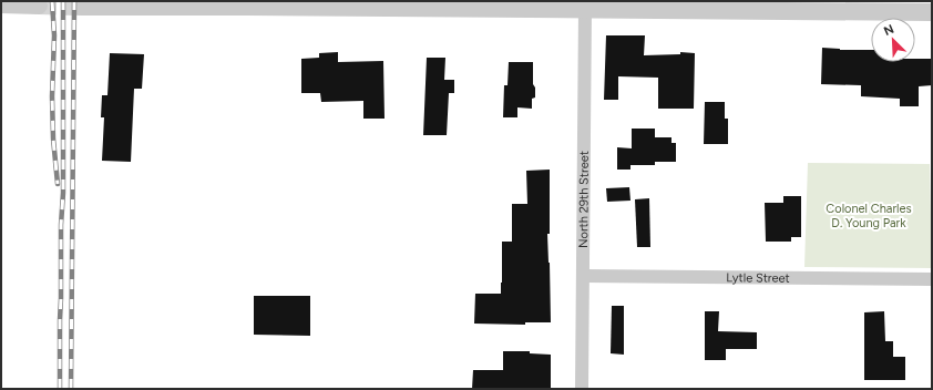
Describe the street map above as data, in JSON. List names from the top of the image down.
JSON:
{
  "streets": {
    "street": ["North 29th Street", "Lytle Street"]
  },
  "crossings": [
    ["North 29th Street", "Lytle Street"]
  ],
  "parks": ["Colonel Charles D. Young Park"],
  "north": "top left"
}
